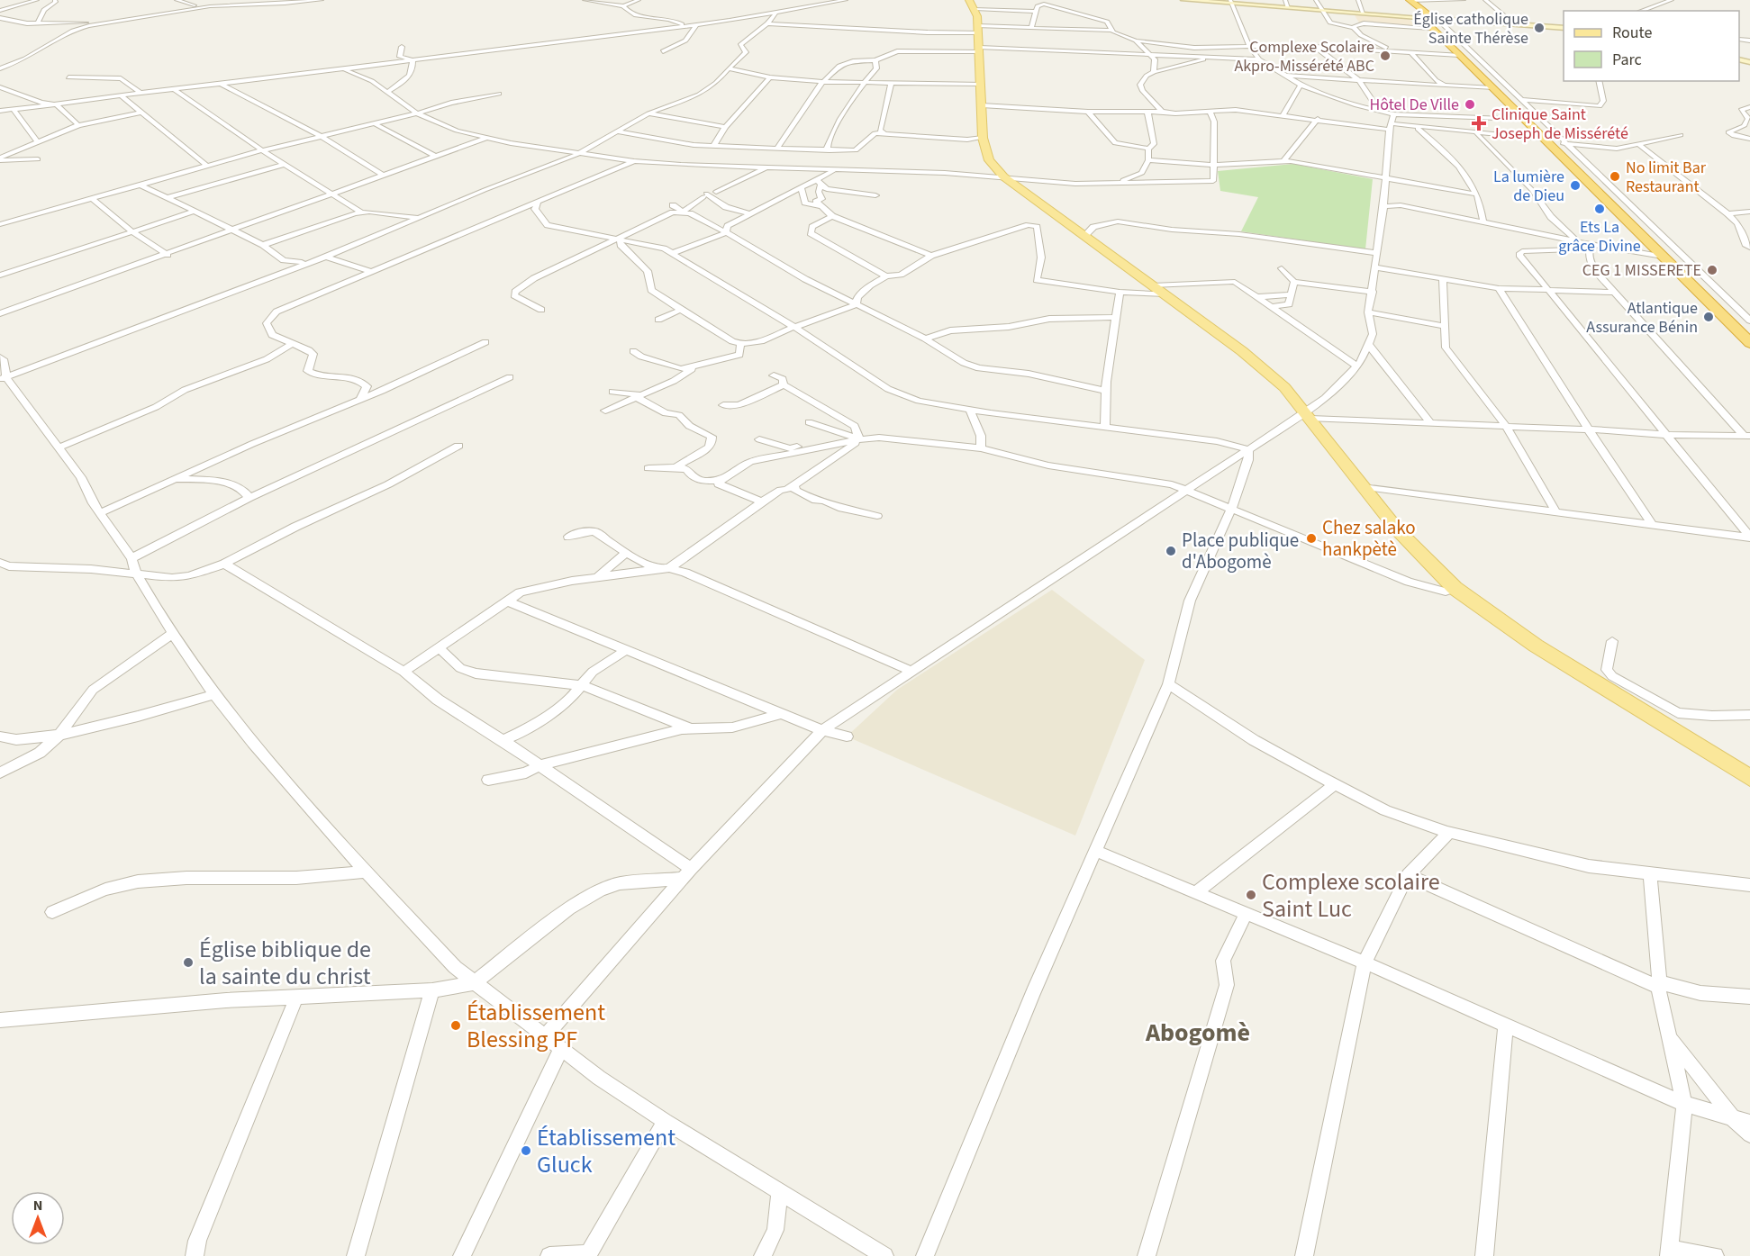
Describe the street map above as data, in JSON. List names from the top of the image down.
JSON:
{
  "districts": ["Abogomè"],
  "places": {
    "other": [
      "Église catholique Sainte Thérèse",
      "Complexe Scolaire Akpro-Missérété ABC",
      "Hôtel De Ville",
      "No limit Bar Restaurant",
      "La lumière de Dieu",
      "Ets La grâce Divine",
      "CEG 1 MISSERETE",
      "Atlantique Assurance Bénin",
      "Chez salako hankpètè",
      "Place publique d'Abogomè",
      "Complexe scolaire Saint Luc",
      "Église biblique de la sainte du christ",
      "Établissement Blessing PF",
      "Établissement Gluck"
    ],
    "health": ["Clinique Saint Joseph de Missérété"]
  },
  "legend": ["Route", "Parc"],
  "north": "top"
}
